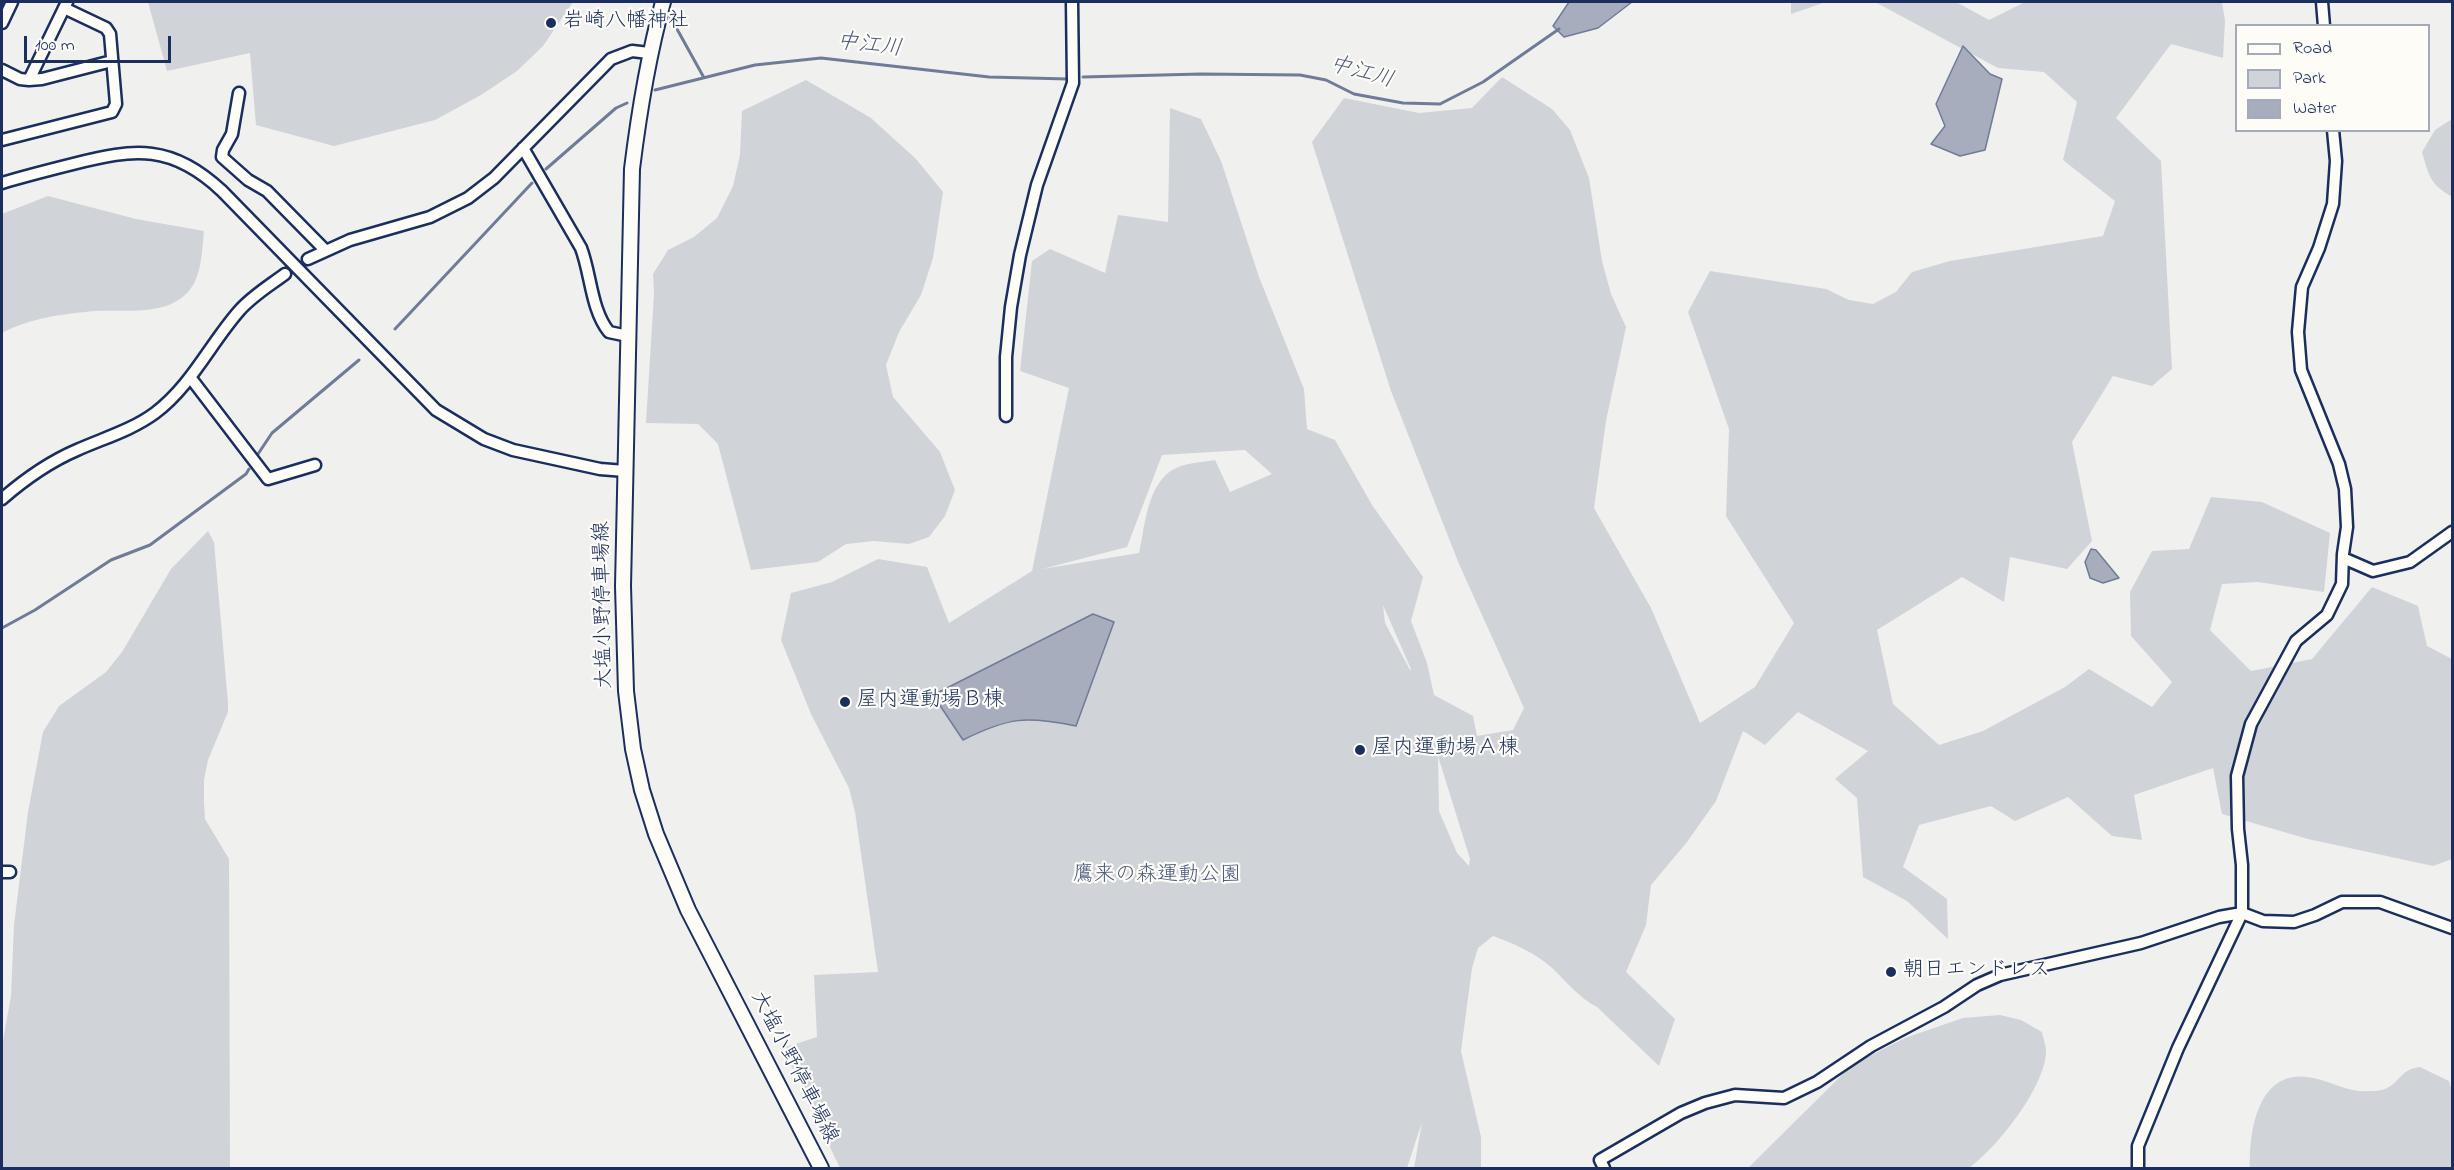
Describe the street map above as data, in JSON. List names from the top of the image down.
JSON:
{
  "streets": {
    "main road": ["大塩小野停車場線"]
  },
  "water": ["中江川"],
  "parks": ["鷹来の森運動公園"],
  "places": [
    "岩崎八幡神社",
    "屋内運動場Ｂ棟",
    "屋内運動場Ａ棟",
    "朝日エンドレス"
  ],
  "legend": ["Road", "Park", "Water"],
  "scale_bar": "100 m"
}
